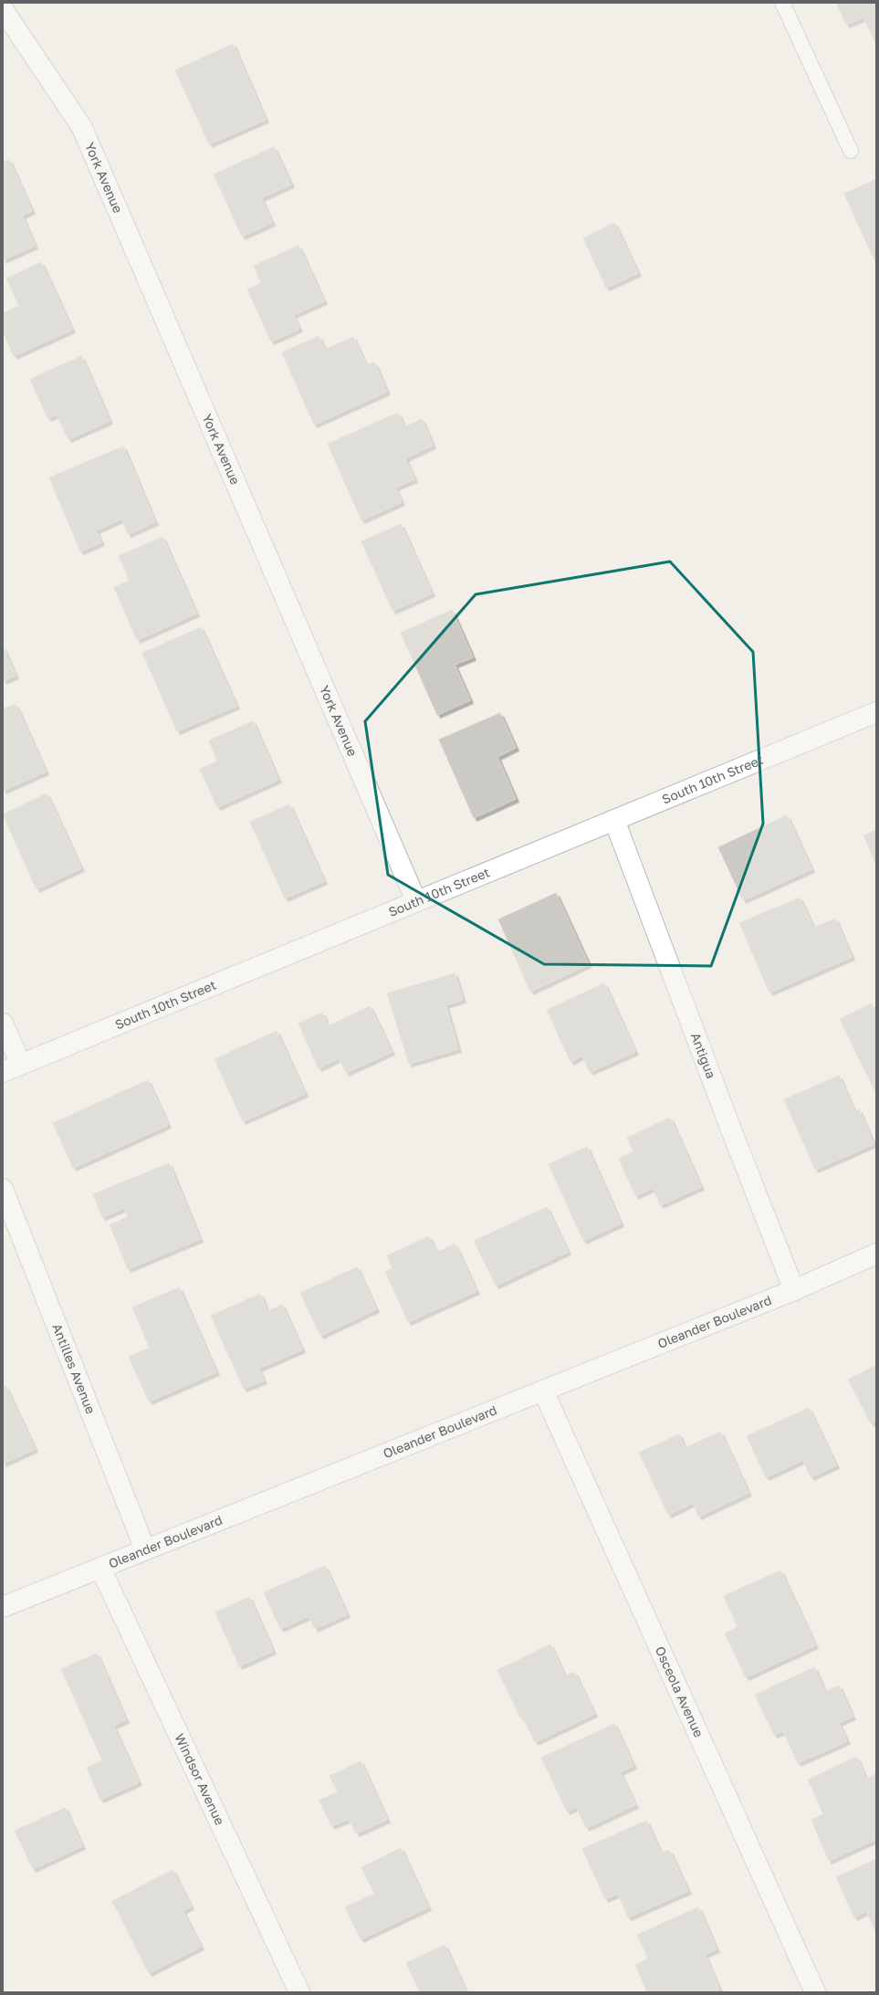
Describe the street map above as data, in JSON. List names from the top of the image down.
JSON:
{
  "streets": {
    "street": [
      "York Avenue",
      "South 10th Street",
      "Antigua",
      "Oleander Boulevard",
      "Antilles Avenue",
      "Osceola Avenue",
      "Windsor Avenue"
    ]
  },
  "crossings": [
    ["York Avenue", "South 10th Street"],
    ["South 10th Street", "Antigua"],
    ["Antigua", "Oleander Boulevard"],
    ["Oleander Boulevard", "Antilles Avenue"],
    ["Oleander Boulevard", "Osceola Avenue"],
    ["Oleander Boulevard", "Windsor Avenue"]
  ]
}
